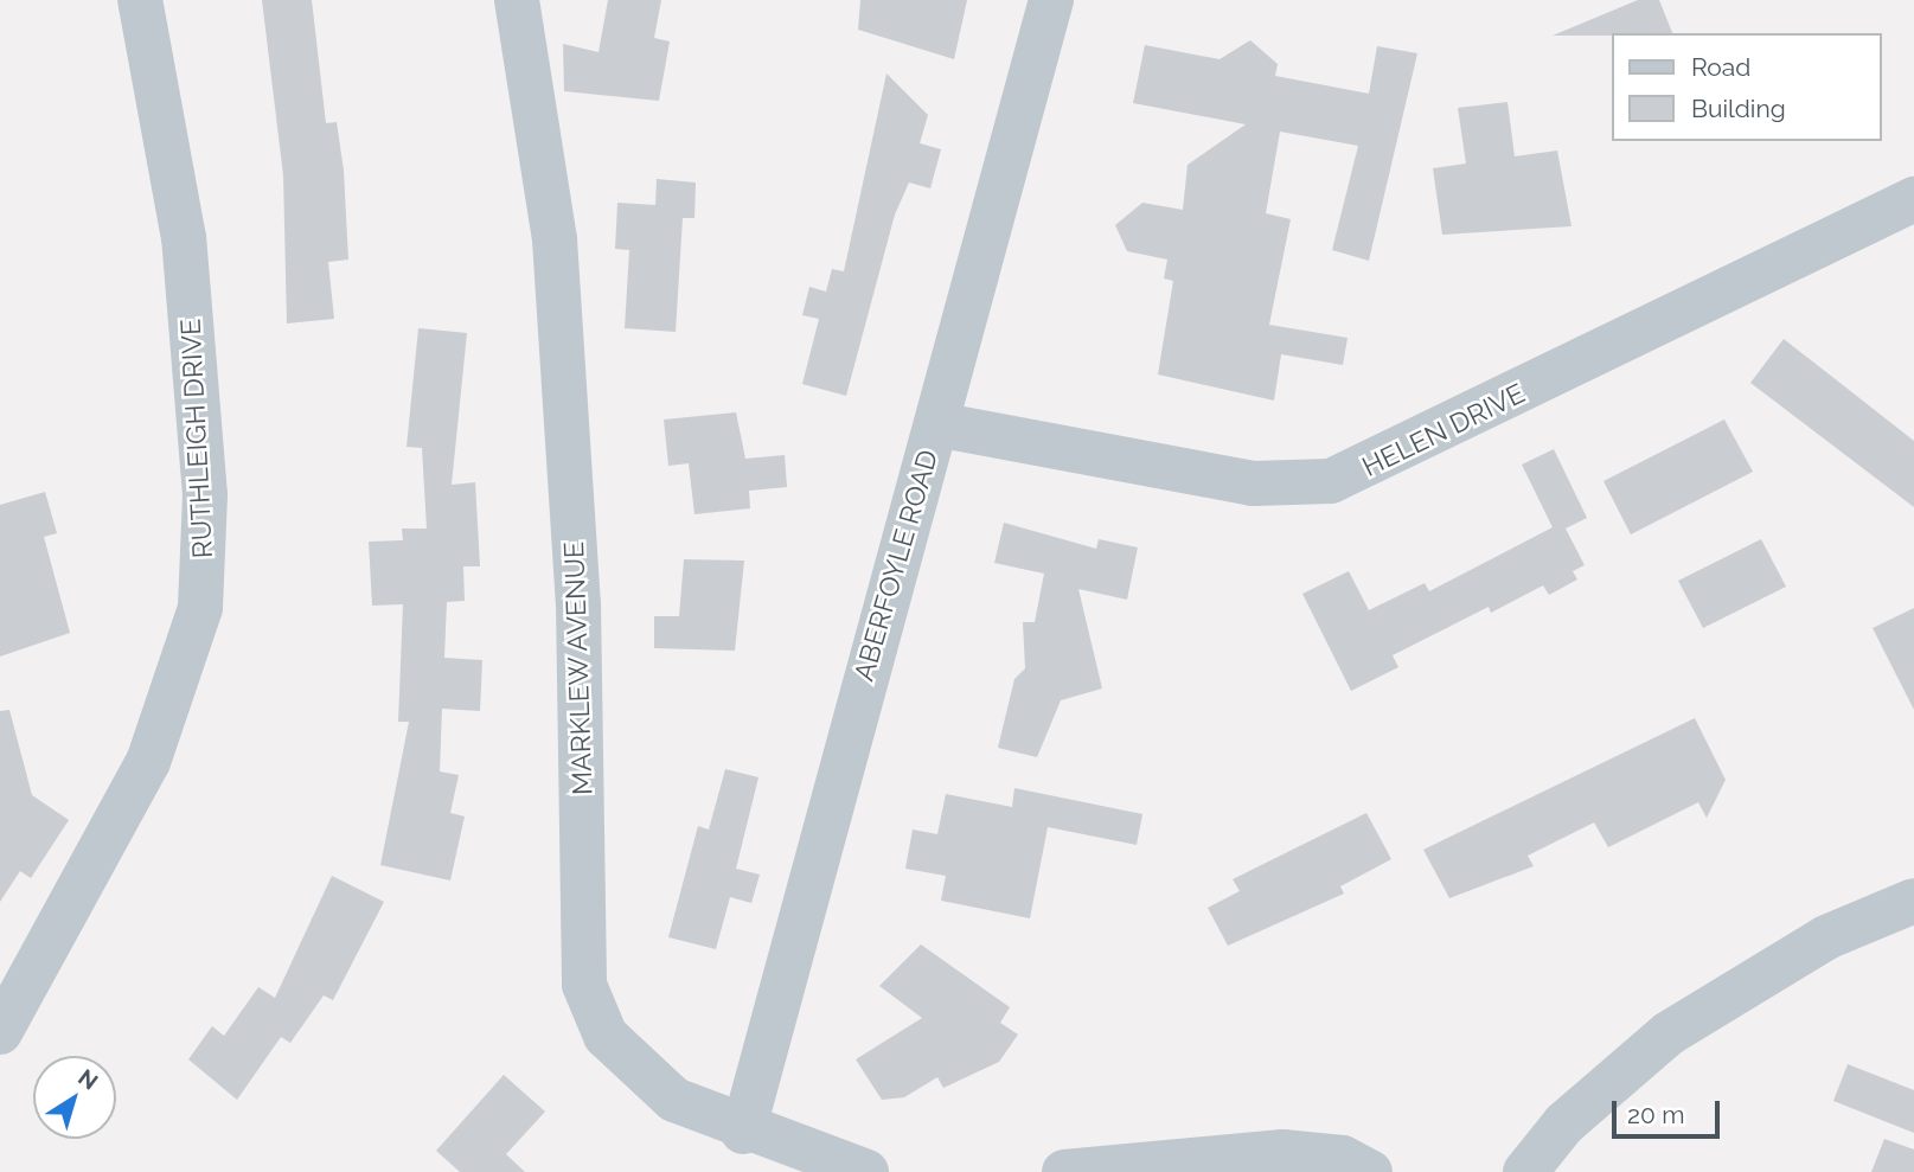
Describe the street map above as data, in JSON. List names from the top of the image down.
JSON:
{
  "streets": {
    "street": [
      "HELEN DRIVE",
      "RUTHLEIGH DRIVE",
      "ABERFOYLE ROAD",
      "MARKLEW AVENUE"
    ]
  },
  "crossings": [
    ["HELEN DRIVE", "ABERFOYLE ROAD"],
    ["ABERFOYLE ROAD", "MARKLEW AVENUE"]
  ],
  "legend": ["Road", "Building"],
  "scale_bar": "20 m",
  "north": "top right"
}
